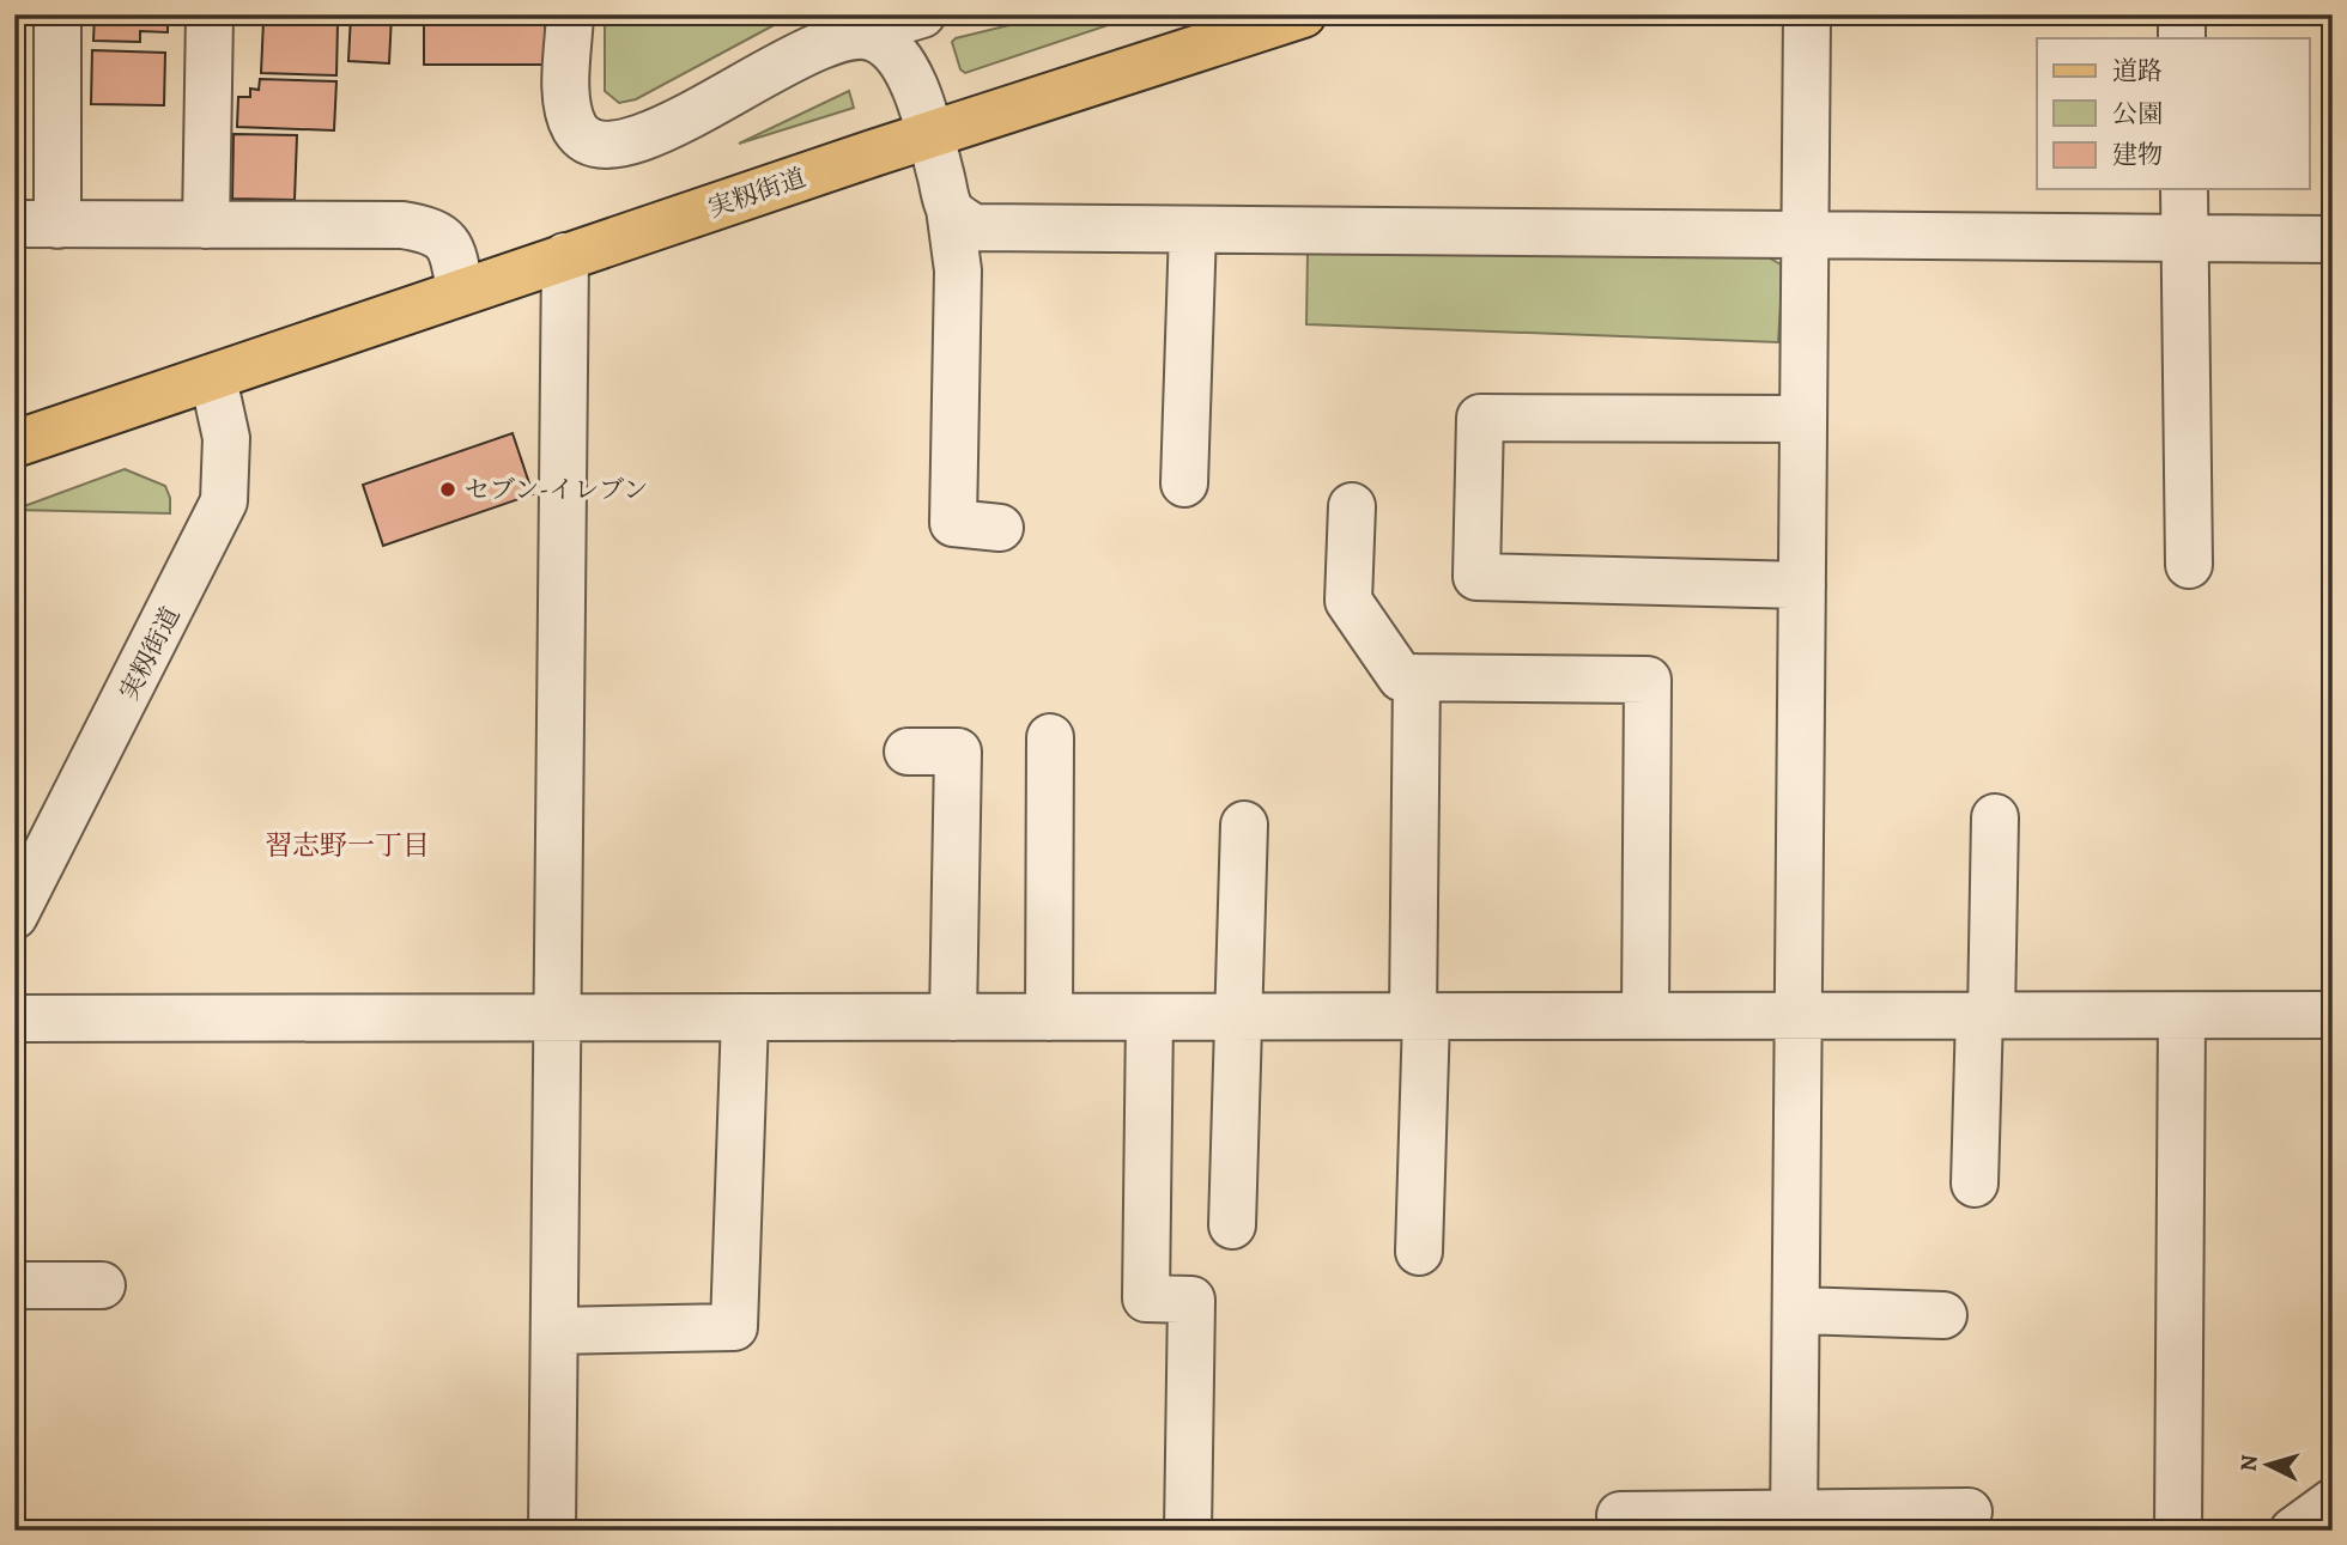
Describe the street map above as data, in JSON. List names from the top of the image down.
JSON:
{
  "streets": {
    "main road": ["実籾街道"]
  },
  "districts": ["習志野一丁目"],
  "places": ["セブン-イレブン"],
  "legend": ["道路", "公園", "建物"],
  "north": "left"
}
